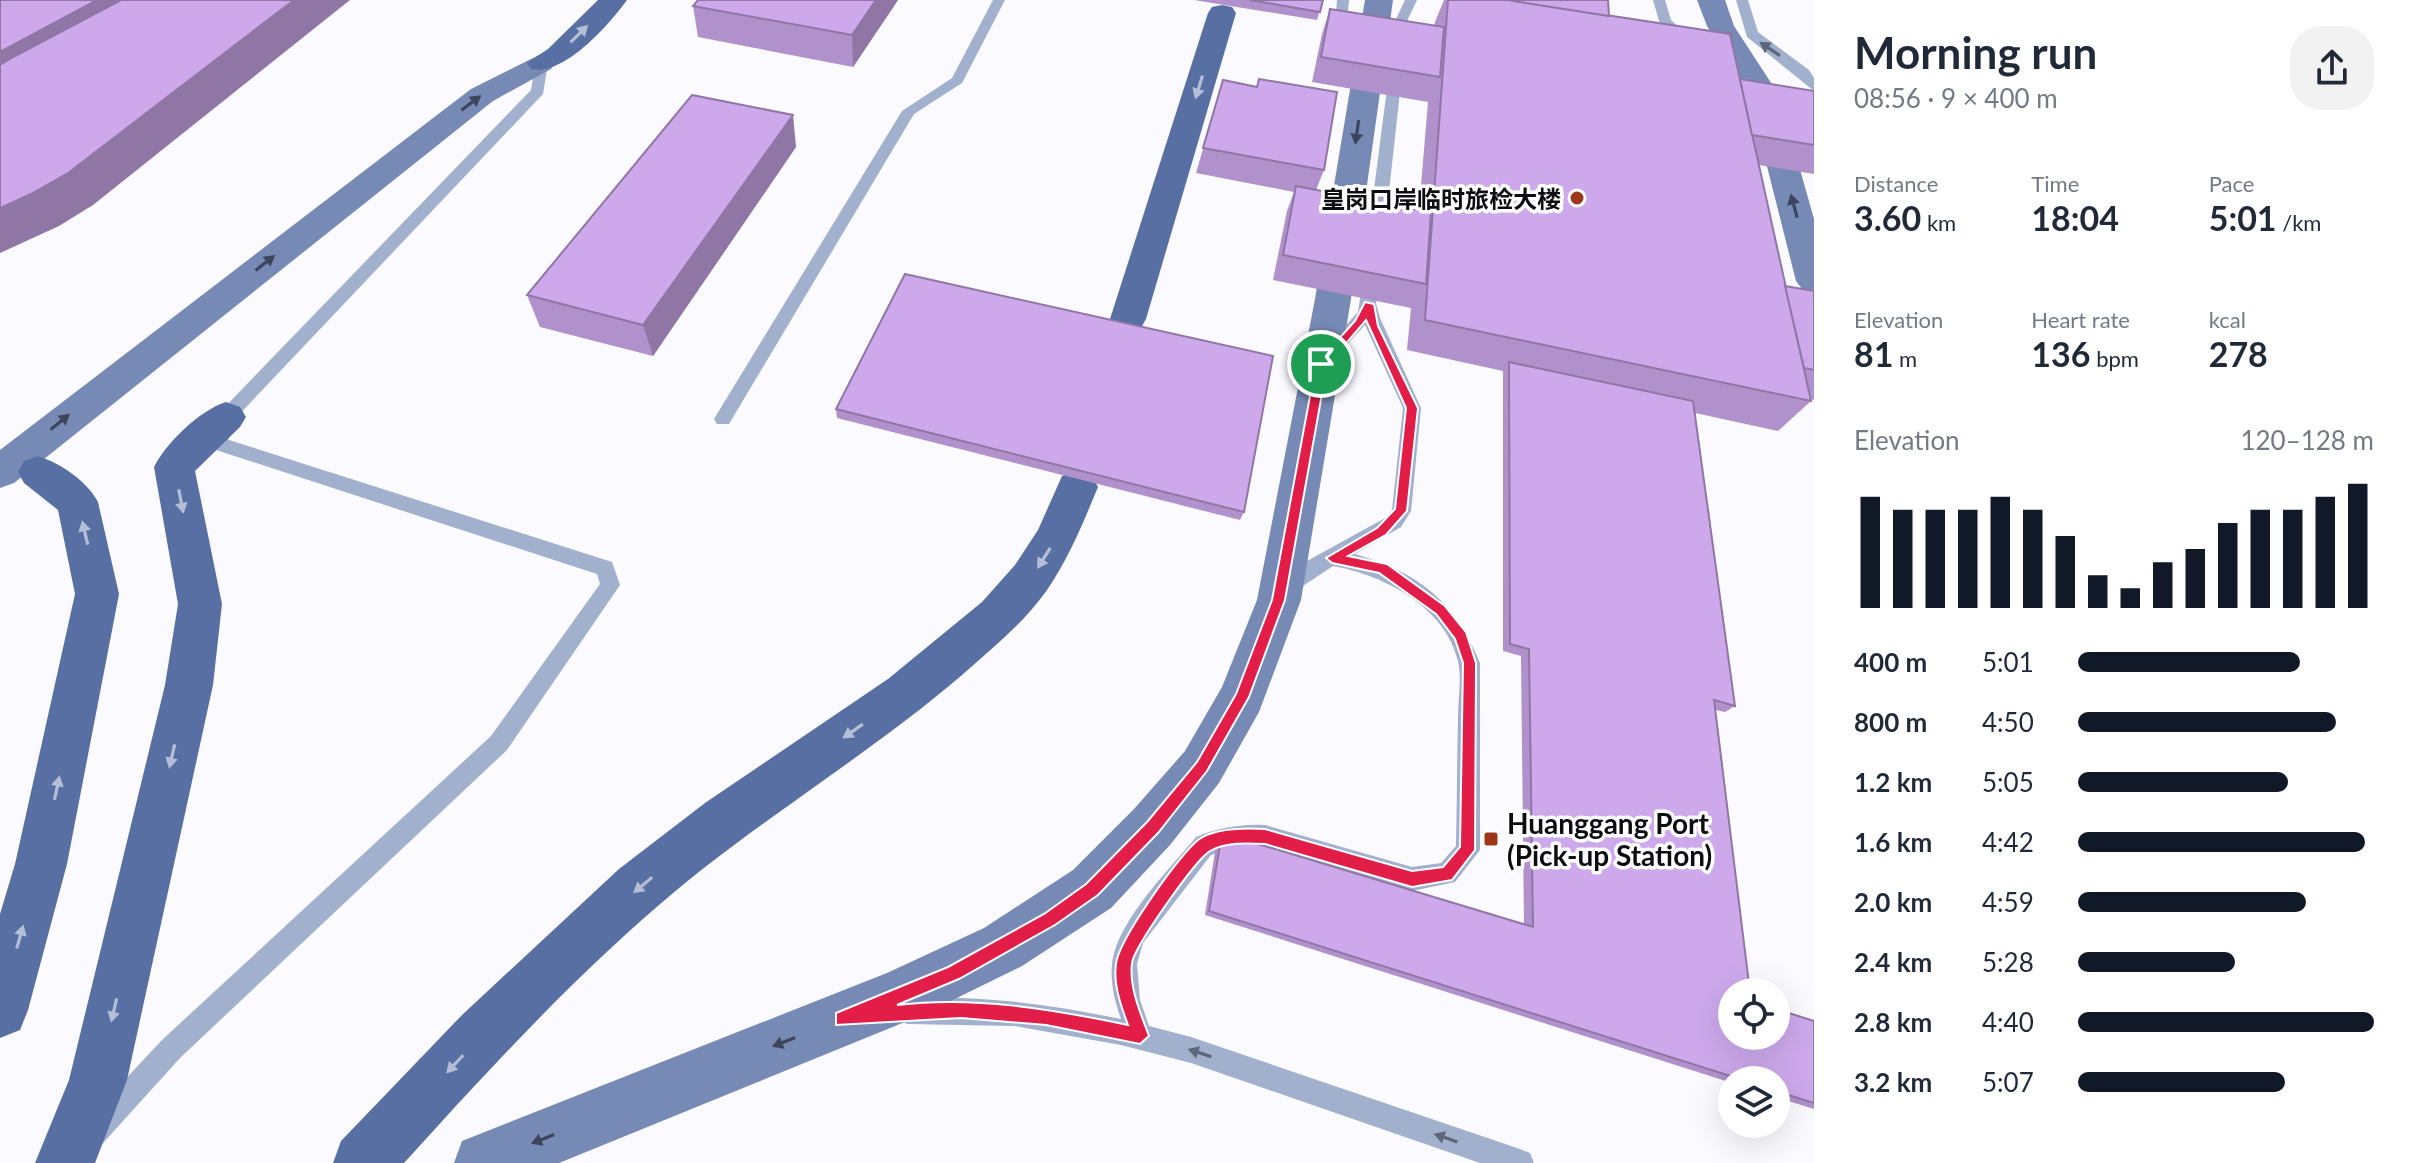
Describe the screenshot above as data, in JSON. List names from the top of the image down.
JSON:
{
  "places": {
    "other": ["皇岗口岸临时旅检大楼"],
    "transit": ["Huanggang Port (Pick-up Station)"]
  },
  "page": {
    "heading": ["Morning run", "08:56 · 9 × 400 m"],
    "stats": [
      ["Distance", "3.60 km"],
      ["Time", "18:04"],
      ["Pace", "5:01 /km"],
      ["Elevation", "81 m"],
      ["Heart rate", "136 bpm"],
      ["kcal", "278"]
    ],
    "chart": ["Elevation", "120–128 m"],
    "list": [
      {
        "name": "400 m",
        "note": "5:01"
      },
      {
        "name": "800 m",
        "note": "4:50"
      },
      {
        "name": "1.2 km",
        "note": "5:05"
      },
      {
        "name": "1.6 km",
        "note": "4:42"
      },
      {
        "name": "2.0 km",
        "note": "4:59"
      },
      {
        "name": "2.4 km",
        "note": "5:28"
      },
      {
        "name": "2.8 km",
        "note": "4:40"
      },
      {
        "name": "3.2 km",
        "note": "5:07"
      }
    ]
  }
}
